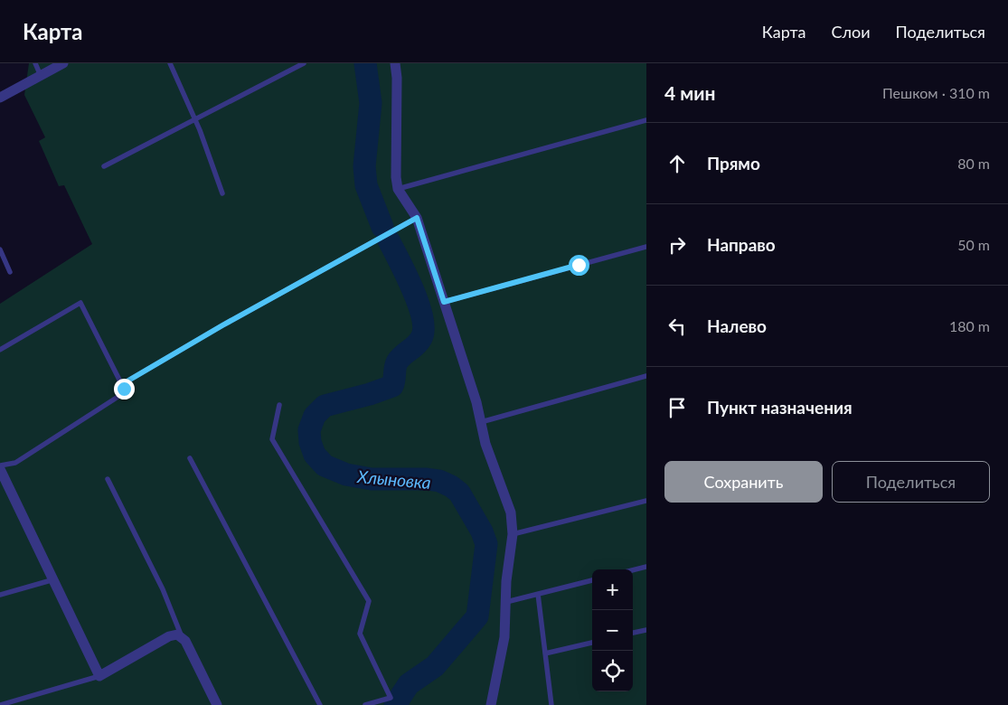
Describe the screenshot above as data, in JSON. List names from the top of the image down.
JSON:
{
  "water": ["Хлыновка"],
  "page": {
    "header": "Карта",
    "nav": ["Карта", "Слои", "Поделиться"],
    "heading": ["4 мин", "Пешком · 310 m"],
    "list": [
      ["Прямо", "80 m"],
      ["Направо", "50 m"],
      ["Налево", "180 m"],
      "Пункт назначения"
    ],
    "buttons": ["Сохранить", "Поделиться"],
    "map_buttons": ["+", "−"]
  }
}
